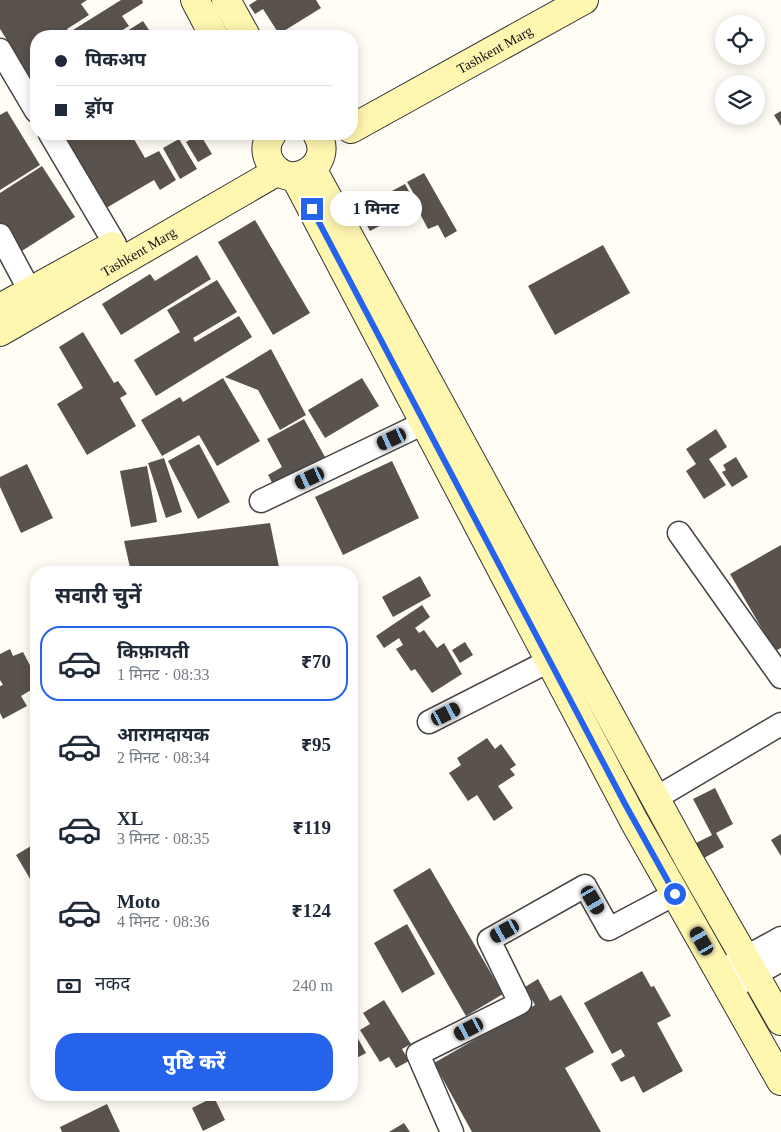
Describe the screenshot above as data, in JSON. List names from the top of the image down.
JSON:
{
  "streets": {
    "street": ["Tashkent Marg"]
  },
  "page": {
    "banner": ["पिकअप", "ड्रॉप"],
    "bubble": "1 मिनट",
    "heading": "सवारी चुनें",
    "list": [
      {
        "name": "किफ़ायती",
        "note": "1 मिनट · 08:33",
        "value": "₹70"
      },
      {
        "name": "आरामदायक",
        "note": "2 मिनट · 08:34",
        "value": "₹95"
      },
      {
        "name": "XL",
        "note": "3 मिनट · 08:35",
        "value": "₹119"
      },
      {
        "name": "Moto",
        "note": "4 मिनट · 08:36",
        "value": "₹124"
      }
    ],
    "pay": ["नकद", "240 m"],
    "buttons": "पुष्टि करें"
  }
}
